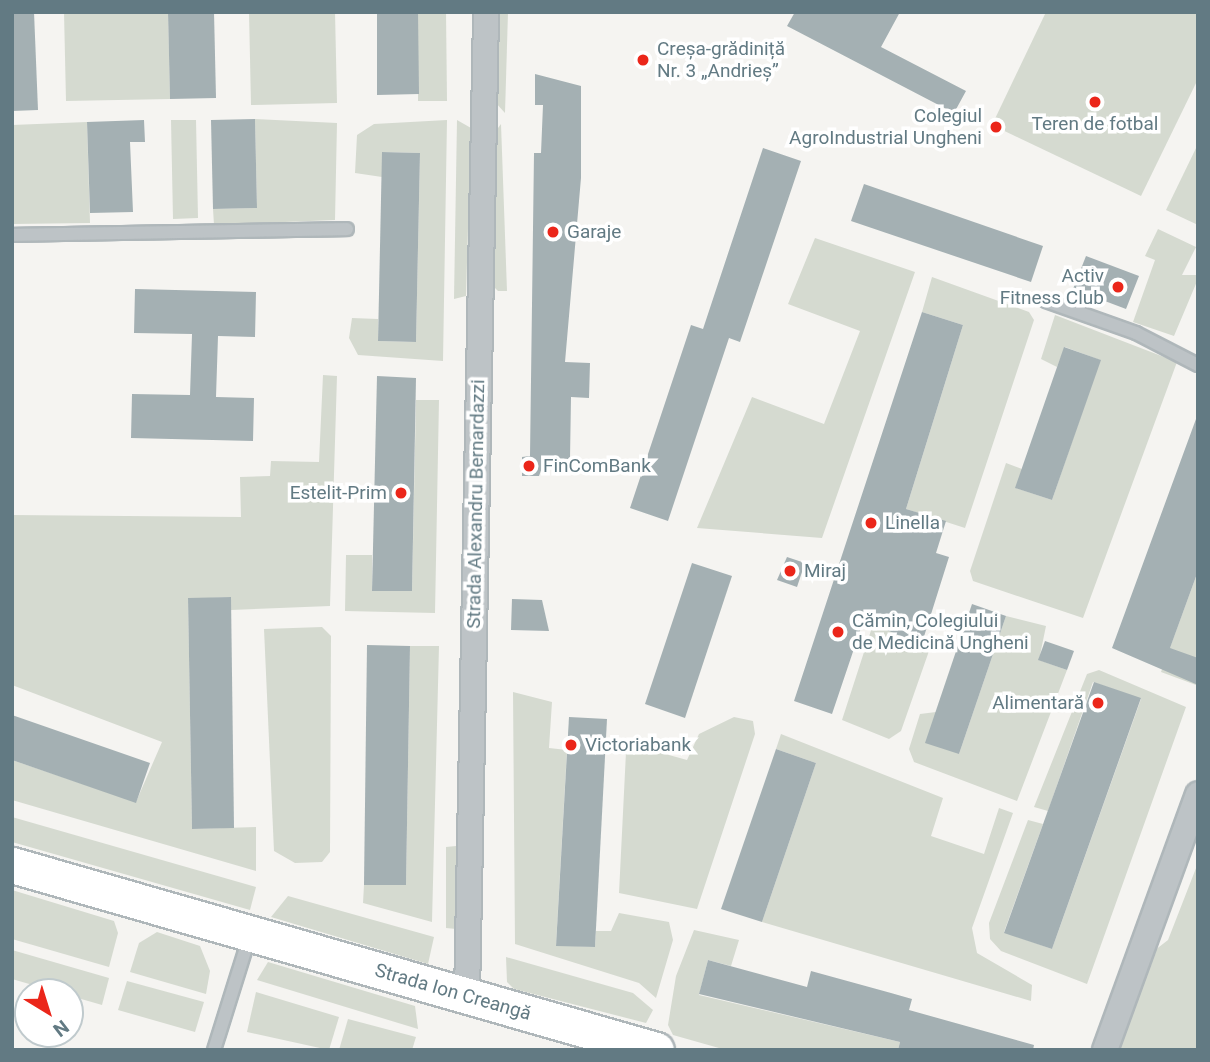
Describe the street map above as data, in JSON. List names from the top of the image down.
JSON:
{
  "streets": {
    "street": ["Strada Alexandru Bernardazzi", "Strada Ion Creangă"]
  },
  "crossings": [
    ["Strada Alexandru Bernardazzi", "Strada Ion Creangă"]
  ],
  "places": [
    "Creșa-grădiniță Nr. 3 „Andrieș”",
    "Teren de fotbal",
    "Colegiul AgroIndustrial Ungheni",
    "Garaje",
    "Activ Fitness Club",
    "FinComBank",
    "Estelit-Prim",
    "Linella",
    "Miraj",
    "Cămin, Colegiului de Medicină Ungheni",
    "Alimentară",
    "Victoriabank"
  ],
  "north": "bottom right"
}
